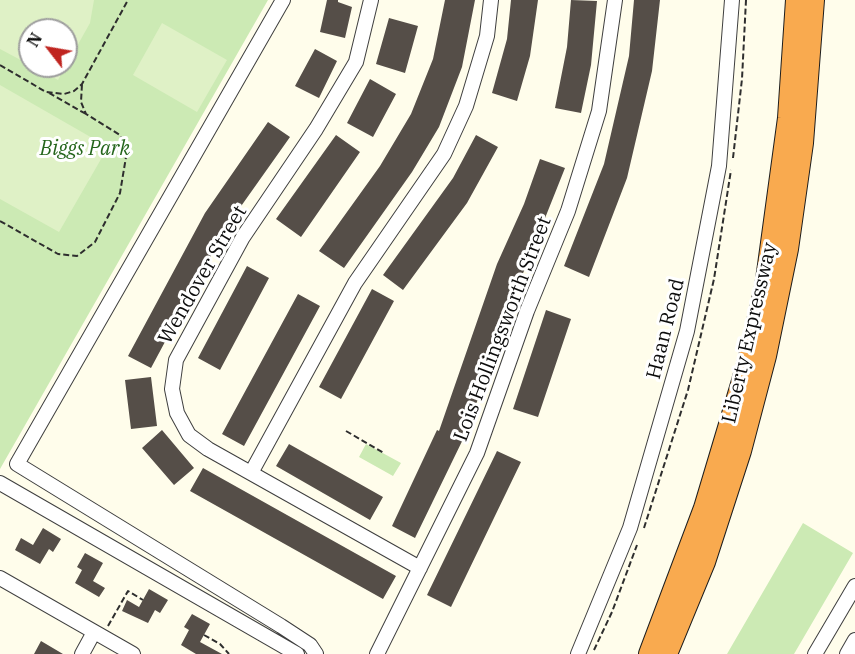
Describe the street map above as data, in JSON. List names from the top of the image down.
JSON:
{
  "streets": {
    "highway": ["Liberty Expressway"],
    "street": ["Wendover Street", "Lois Hollingsworth Street", "Haan Road"]
  },
  "crossings": [
    ["Wendover Street", "Lois Hollingsworth Street"]
  ],
  "parks": ["Biggs Park"],
  "north": "top left"
}
